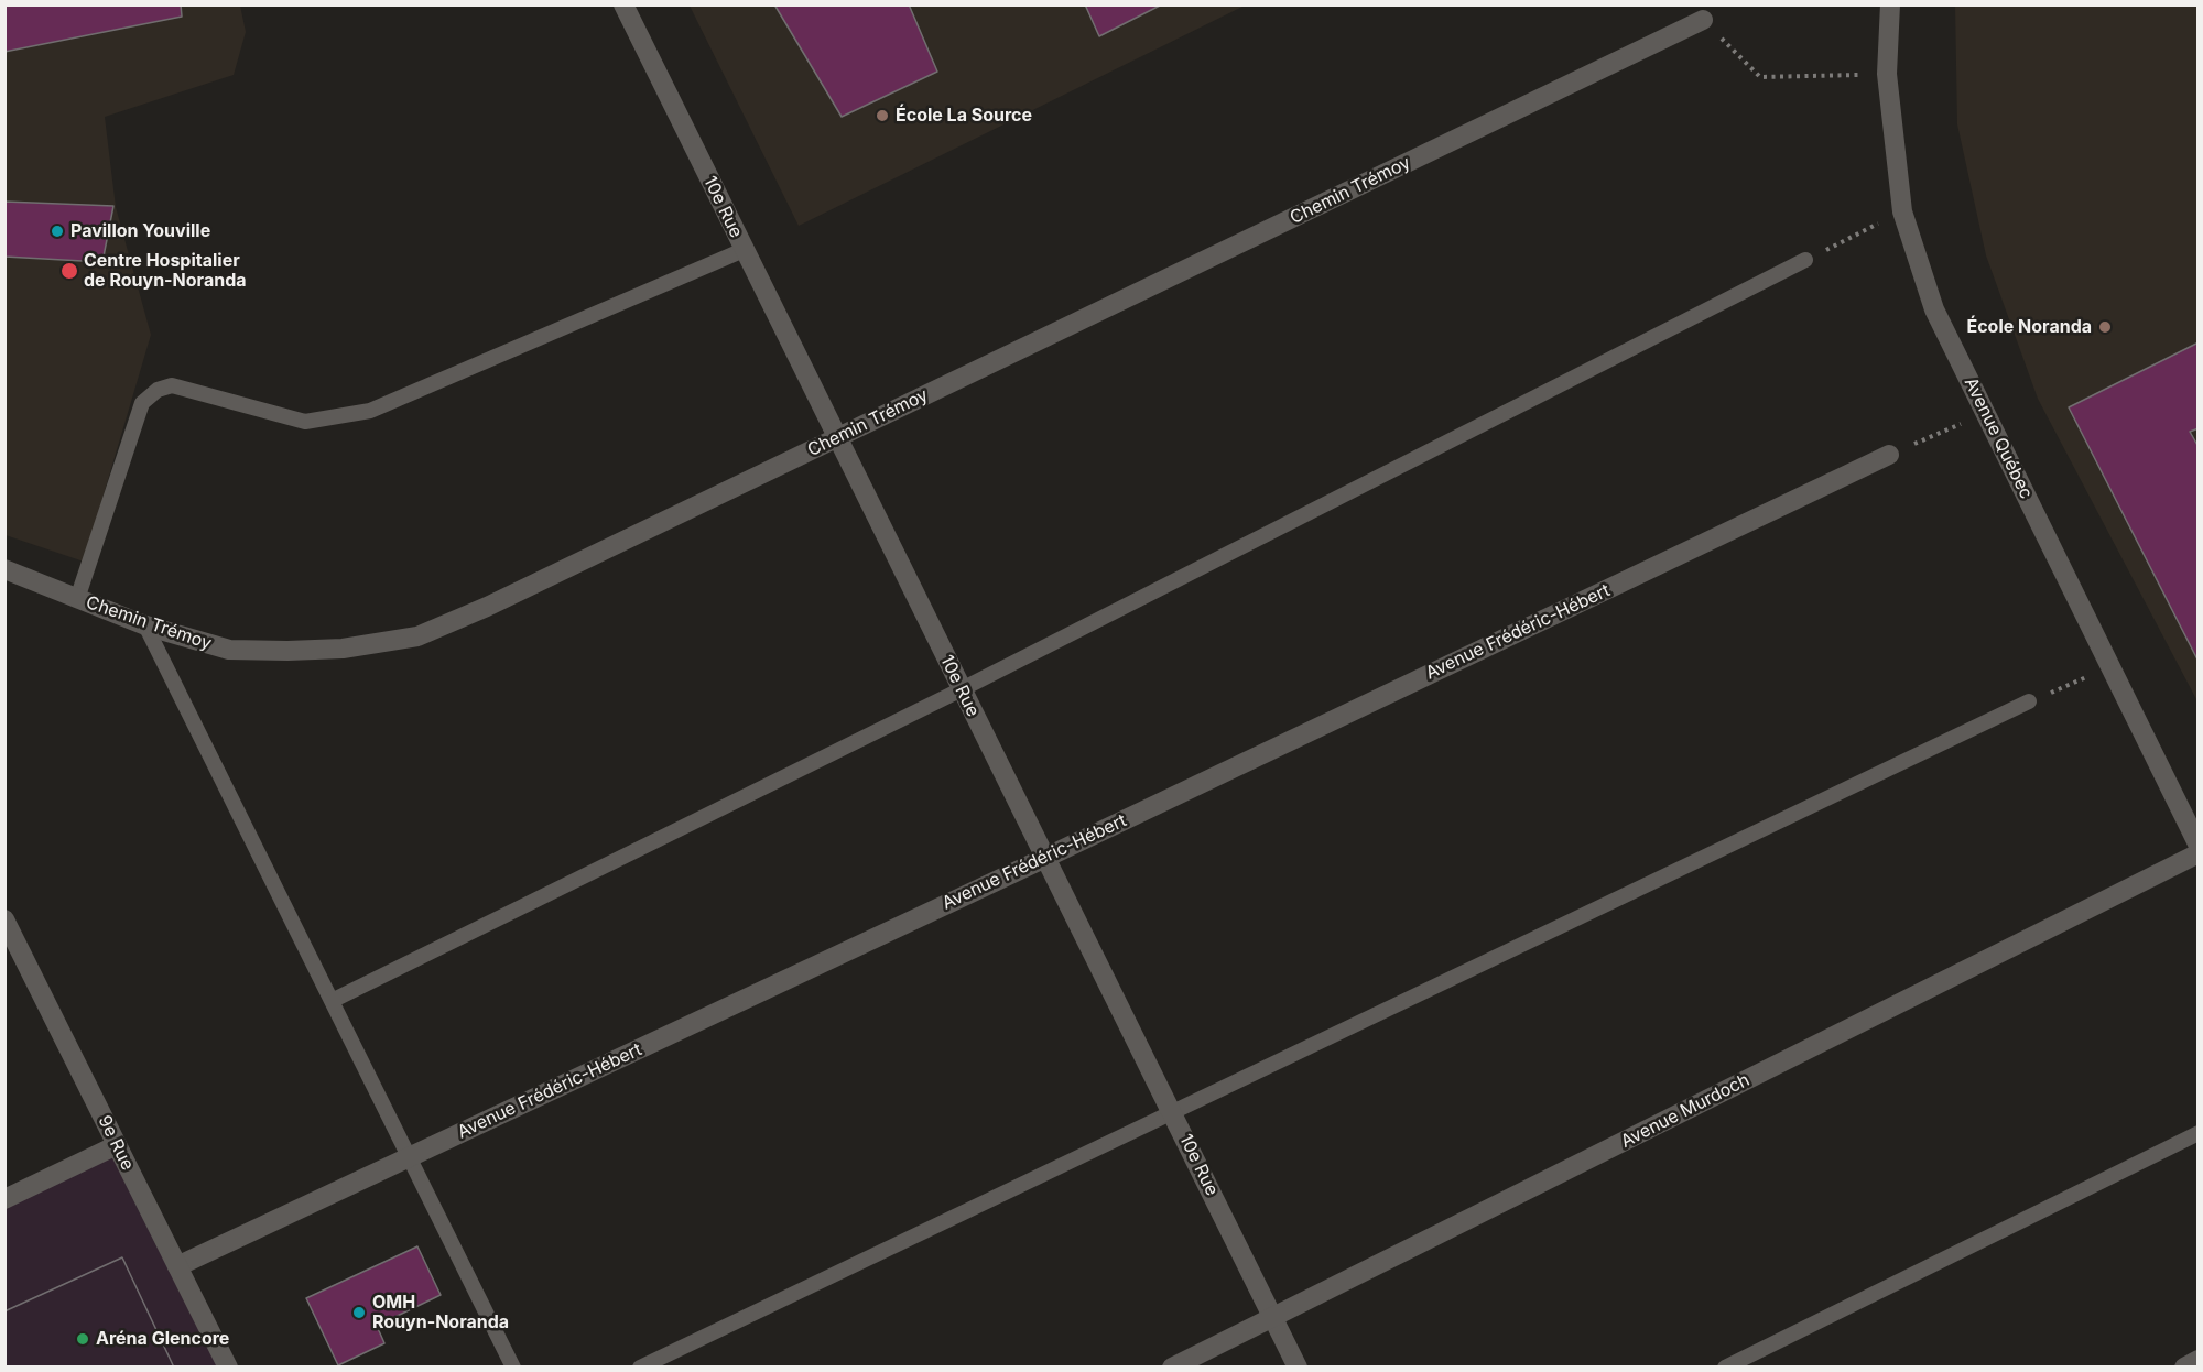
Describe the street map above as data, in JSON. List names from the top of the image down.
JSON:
{
  "streets": {
    "street": [
      "Chemin Trémoy",
      "10e Rue",
      "Avenue Québec",
      "Avenue Frédéric-Hébert",
      "Avenue Murdoch",
      "9e Rue"
    ]
  },
  "crossings": [
    ["Chemin Trémoy", "10e Rue"],
    ["10e Rue", "Avenue Frédéric-Hébert"],
    ["10e Rue", "Avenue Murdoch"],
    ["Avenue Frédéric-Hébert", "9e Rue"]
  ],
  "places": [
    "École La Source",
    "Pavillon Youville",
    "Centre Hospitalier de Rouyn-Noranda",
    "École Noranda",
    "OMH Rouyn-Noranda",
    "Aréna Glencore"
  ]
}
